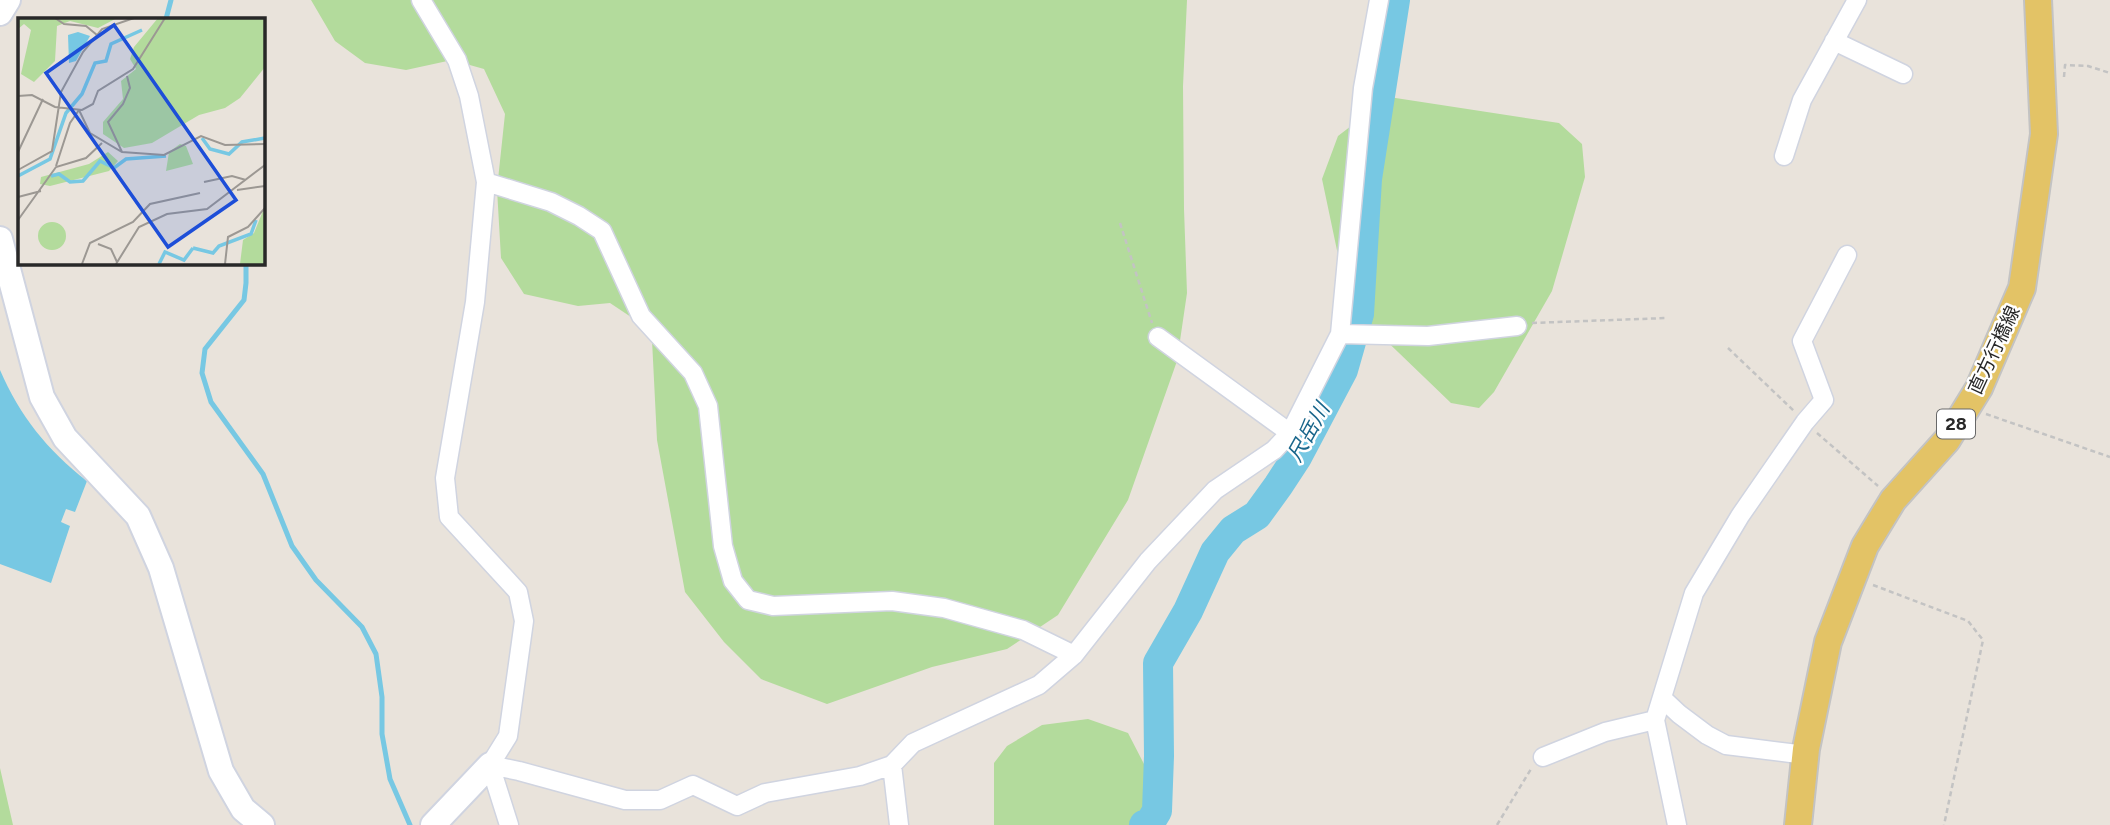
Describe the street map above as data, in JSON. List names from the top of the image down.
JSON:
{
  "streets": {
    "main road": ["直方行橋線", "28"]
  },
  "water": ["尺岳川"]
}
